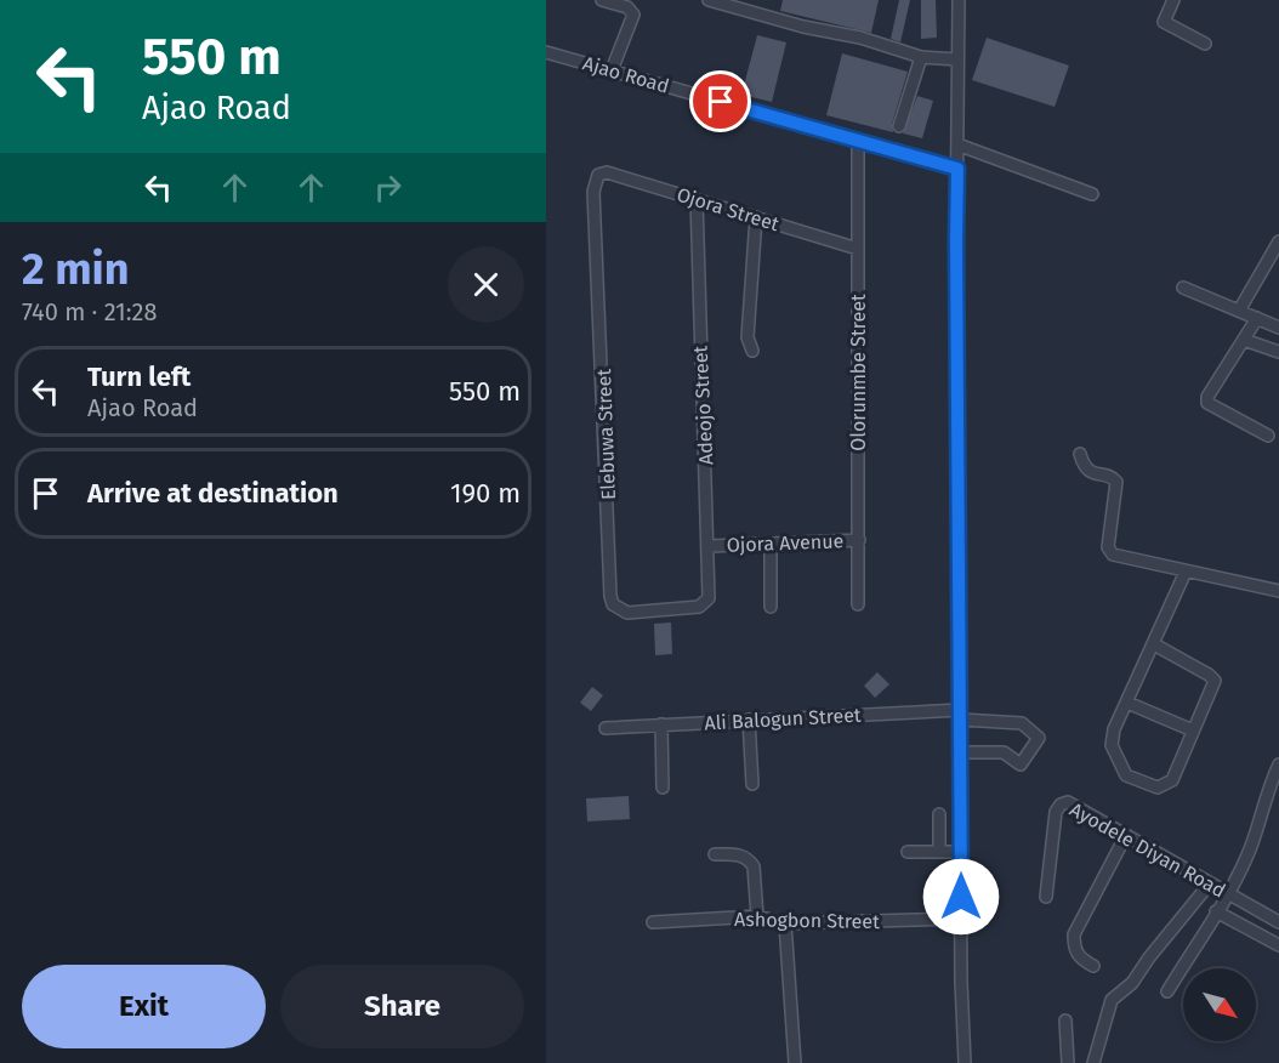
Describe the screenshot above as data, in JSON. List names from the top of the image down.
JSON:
{
  "streets": {
    "street": [
      "Ajao Road",
      "Ojora Street",
      "Olorunmbe Street",
      "Adeojo Street",
      "Elebuwa Street",
      "Ojora Avenue",
      "Ali Balogun Street",
      "Ayodele Diyan Road",
      "Ashogbon Street"
    ]
  },
  "crossings": [
    ["Ajao Road", "Olorunmbe Street"],
    ["Ojora Street", "Olorunmbe Street"],
    ["Ojora Street", "Adeojo Street"],
    ["Ojora Street", "Elebuwa Street"],
    ["Olorunmbe Street", "Ojora Avenue"],
    ["Adeojo Street", "Elebuwa Street"],
    ["Adeojo Street", "Ojora Avenue"]
  ],
  "north": "bottom right",
  "page": {
    "turn": ["550 m", "Ajao Road"],
    "heading": ["2 min", "740 m · 21:28"],
    "list": [
      {
        "name": "Turn left",
        "note": "Ajao Road",
        "value": "550 m"
      },
      {
        "name": "Arrive at destination",
        "value": "190 m"
      }
    ],
    "buttons": ["Exit", "Share"]
  }
}
